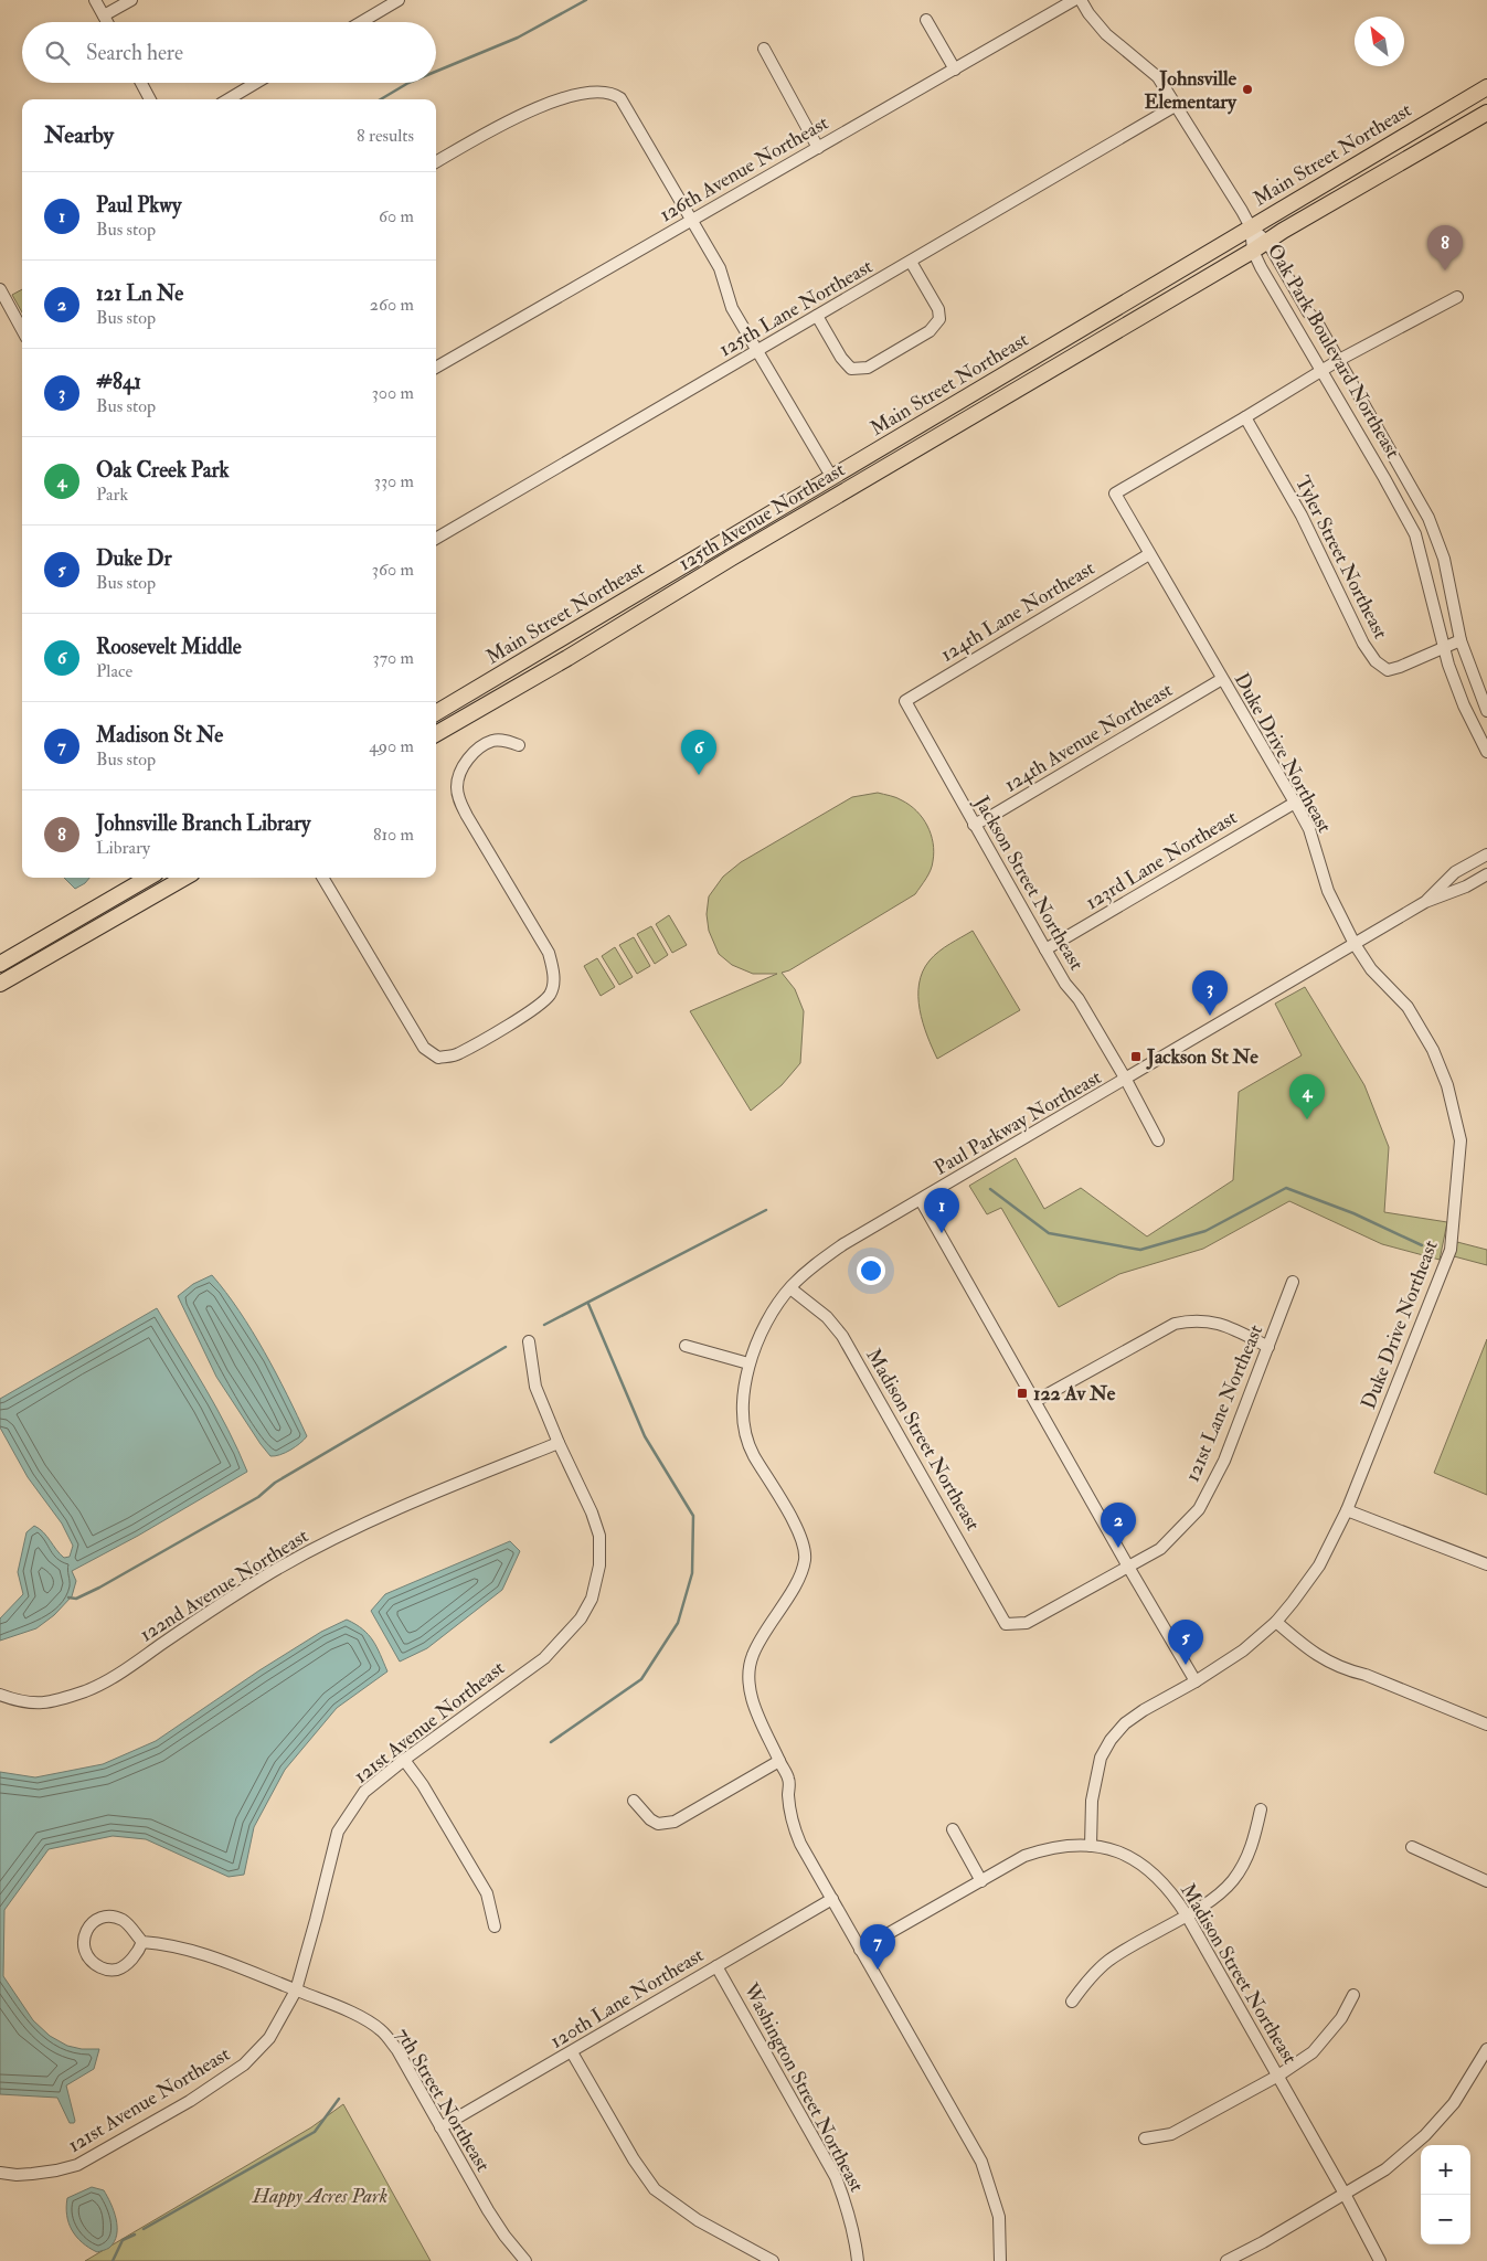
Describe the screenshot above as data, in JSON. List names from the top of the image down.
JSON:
{
  "streets": {
    "main road": ["Main Street Northeast", "125th Avenue Northeast"],
    "street": [
      "126th Avenue Northeast",
      "125th Lane Northeast",
      "Oak Park Boulevard Northeast",
      "Tyler Street Northeast",
      "124th Lane Northeast",
      "124th Avenue Northeast",
      "Duke Drive Northeast",
      "123rd Lane Northeast",
      "Jackson Street Northeast",
      "Paul Parkway Northeast",
      "121st Lane Northeast",
      "Madison Street Northeast",
      "122nd Avenue Northeast",
      "121st Avenue Northeast",
      "120th Lane Northeast",
      "Washington Street Northeast",
      "7th Street Northeast"
    ]
  },
  "crossings": [
    ["Main Street Northeast", "Oak Park Boulevard Northeast"],
    ["Main Street Northeast", "125th Avenue Northeast"],
    ["Oak Park Boulevard Northeast", "Tyler Street Northeast"],
    ["Tyler Street Northeast", "Duke Drive Northeast"],
    ["124th Lane Northeast", "Duke Drive Northeast"],
    ["124th Lane Northeast", "Jackson Street Northeast"],
    ["124th Avenue Northeast", "Duke Drive Northeast"],
    ["124th Avenue Northeast", "Jackson Street Northeast"],
    ["Duke Drive Northeast", "123rd Lane Northeast"],
    ["Duke Drive Northeast", "Paul Parkway Northeast"],
    ["Duke Drive Northeast", "Madison Street Northeast"],
    ["123rd Lane Northeast", "Jackson Street Northeast"],
    ["Jackson Street Northeast", "Paul Parkway Northeast"],
    ["Paul Parkway Northeast", "Madison Street Northeast"],
    ["Paul Parkway Northeast", "120th Lane Northeast"],
    ["121st Lane Northeast", "Madison Street Northeast"],
    ["122nd Avenue Northeast", "121st Avenue Northeast"],
    ["121st Avenue Northeast", "7th Street Northeast"],
    ["120th Lane Northeast", "Washington Street Northeast"],
    ["120th Lane Northeast", "7th Street Northeast"]
  ],
  "parks": ["Happy Acres Park"],
  "places": {
    "other": ["Johnsville Elementary"],
    "transit": ["Jackson St Ne", "122 Av Ne"]
  },
  "north": "top left",
  "page": {
    "search": "Search here",
    "heading": ["Nearby", "8 results"],
    "list": [
      {
        "mark": "1",
        "name": "Paul Pkwy",
        "note": "Bus stop",
        "value": "60 m"
      },
      {
        "mark": "2",
        "name": "121 Ln Ne",
        "note": "Bus stop",
        "value": "260 m"
      },
      {
        "mark": "3",
        "name": "#841",
        "note": "Bus stop",
        "value": "300 m"
      },
      {
        "mark": "4",
        "name": "Oak Creek Park",
        "note": "Park",
        "value": "330 m"
      },
      {
        "mark": "5",
        "name": "Duke Dr",
        "note": "Bus stop",
        "value": "360 m"
      },
      {
        "mark": "6",
        "name": "Roosevelt Middle",
        "note": "Place",
        "value": "370 m"
      },
      {
        "mark": "7",
        "name": "Madison St Ne",
        "note": "Bus stop",
        "value": "490 m"
      },
      {
        "mark": "8",
        "name": "Johnsville Branch Library",
        "note": "Library",
        "value": "810 m"
      }
    ],
    "pins": [
      "8",
      "6",
      "3",
      "4",
      "1",
      "2",
      "5",
      "7"
    ],
    "map_buttons": ["+", "−"]
  }
}
